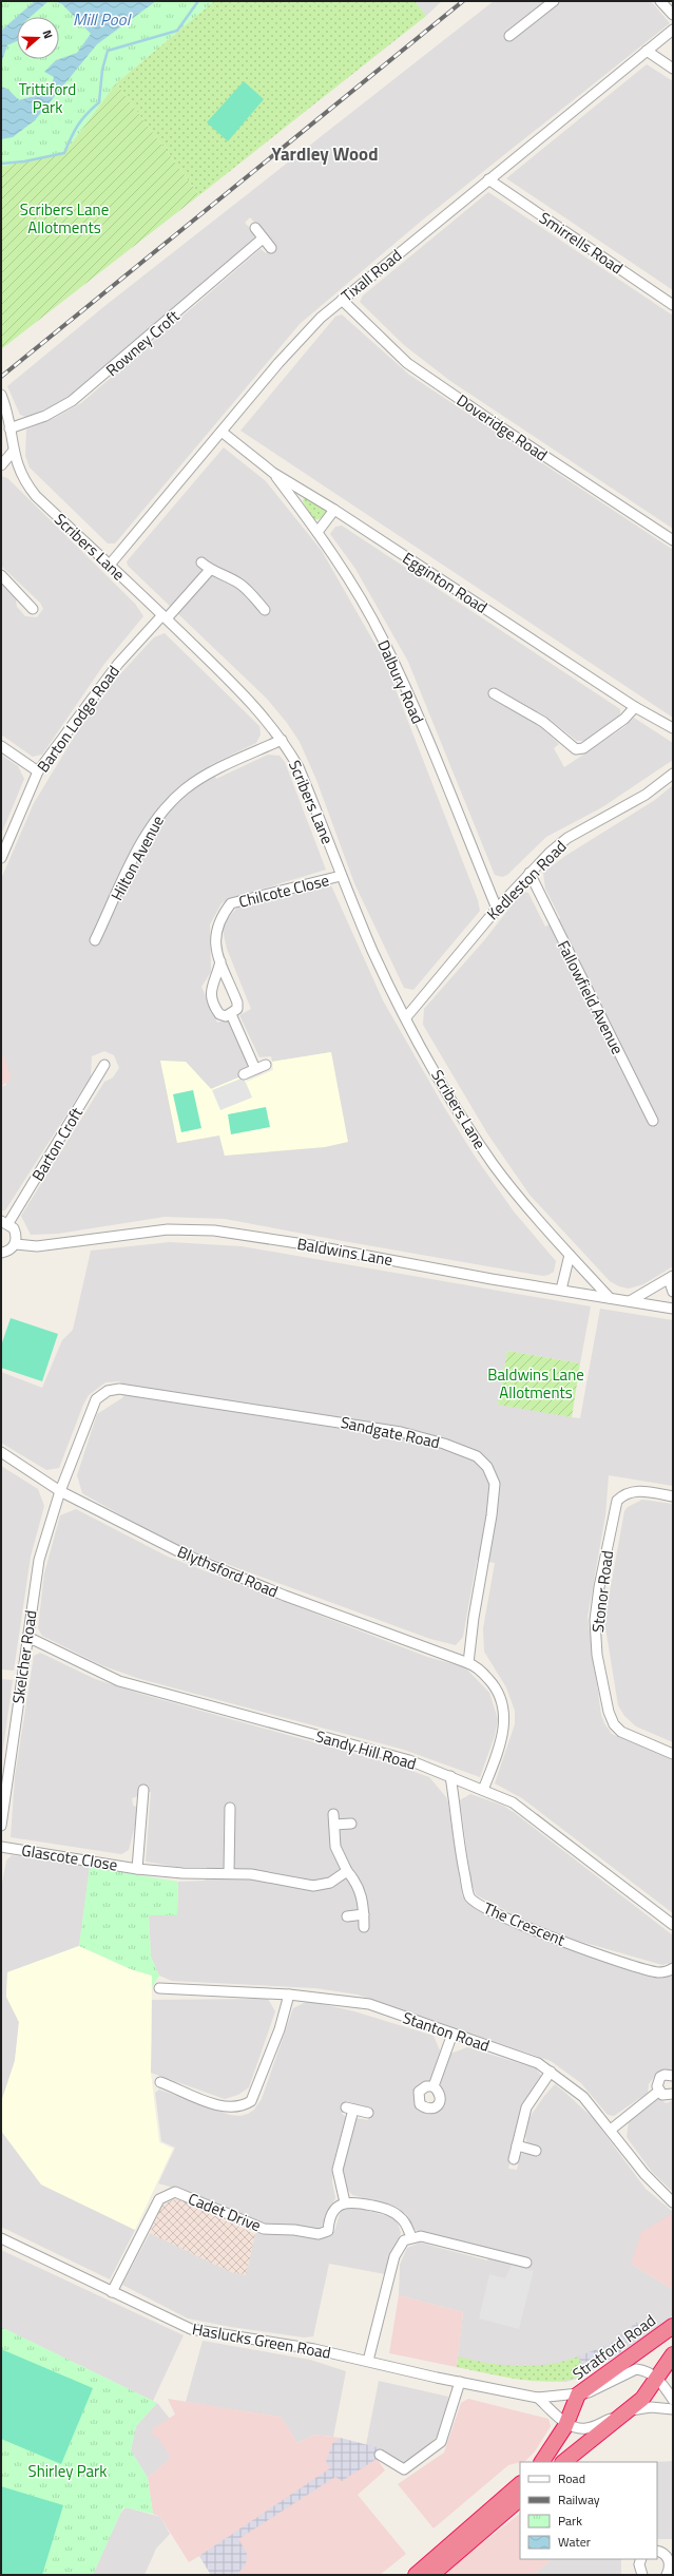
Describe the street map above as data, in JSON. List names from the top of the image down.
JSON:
{
  "streets": {
    "highway": ["Stratford Road"],
    "street": [
      "Smirrells Road",
      "Tixall Road",
      "Rowney Croft",
      "Doveridge Road",
      "Scribers Lane",
      "Egginton Road",
      "Dalbury Road",
      "Barton Lodge Road",
      "Hilton Avenue",
      "Kedleston Road",
      "Chilcote Close",
      "Fallowfield Avenue",
      "Barton Croft",
      "Baldwins Lane",
      "Sandgate Road",
      "Blythsford Road",
      "Stonor Road",
      "Skelcher Road",
      "Sandy Hill Road",
      "Glascote Close",
      "The Crescent",
      "Stanton Road",
      "Cadet Drive",
      "Haslucks Green Road"
    ]
  },
  "crossings": [
    ["Smirrells Road", "Tixall Road"],
    ["Tixall Road", "Doveridge Road"],
    ["Tixall Road", "Scribers Lane"],
    ["Tixall Road", "Egginton Road"],
    ["Rowney Croft", "Scribers Lane"],
    ["Scribers Lane", "Barton Lodge Road"],
    ["Scribers Lane", "Hilton Avenue"],
    ["Scribers Lane", "Kedleston Road"],
    ["Scribers Lane", "Chilcote Close"],
    ["Scribers Lane", "Baldwins Lane"],
    ["Egginton Road", "Dalbury Road"],
    ["Dalbury Road", "Kedleston Road"],
    ["Kedleston Road", "Fallowfield Avenue"],
    ["Sandgate Road", "Blythsford Road"],
    ["Sandgate Road", "Skelcher Road"],
    ["Blythsford Road", "Skelcher Road"],
    ["Skelcher Road", "Sandy Hill Road"],
    ["Sandy Hill Road", "The Crescent"],
    ["Cadet Drive", "Haslucks Green Road"],
    ["Haslucks Green Road", "Stratford Road"]
  ],
  "districts": ["Yardley Wood"],
  "water": ["Mill Pool"],
  "parks": [
    "Trittiford Park",
    "Scribers Lane Allotments",
    "Baldwins Lane Allotments",
    "Shirley Park"
  ],
  "legend": [
    "Road",
    "Railway",
    "Park",
    "Water"
  ],
  "north": "right"
}
